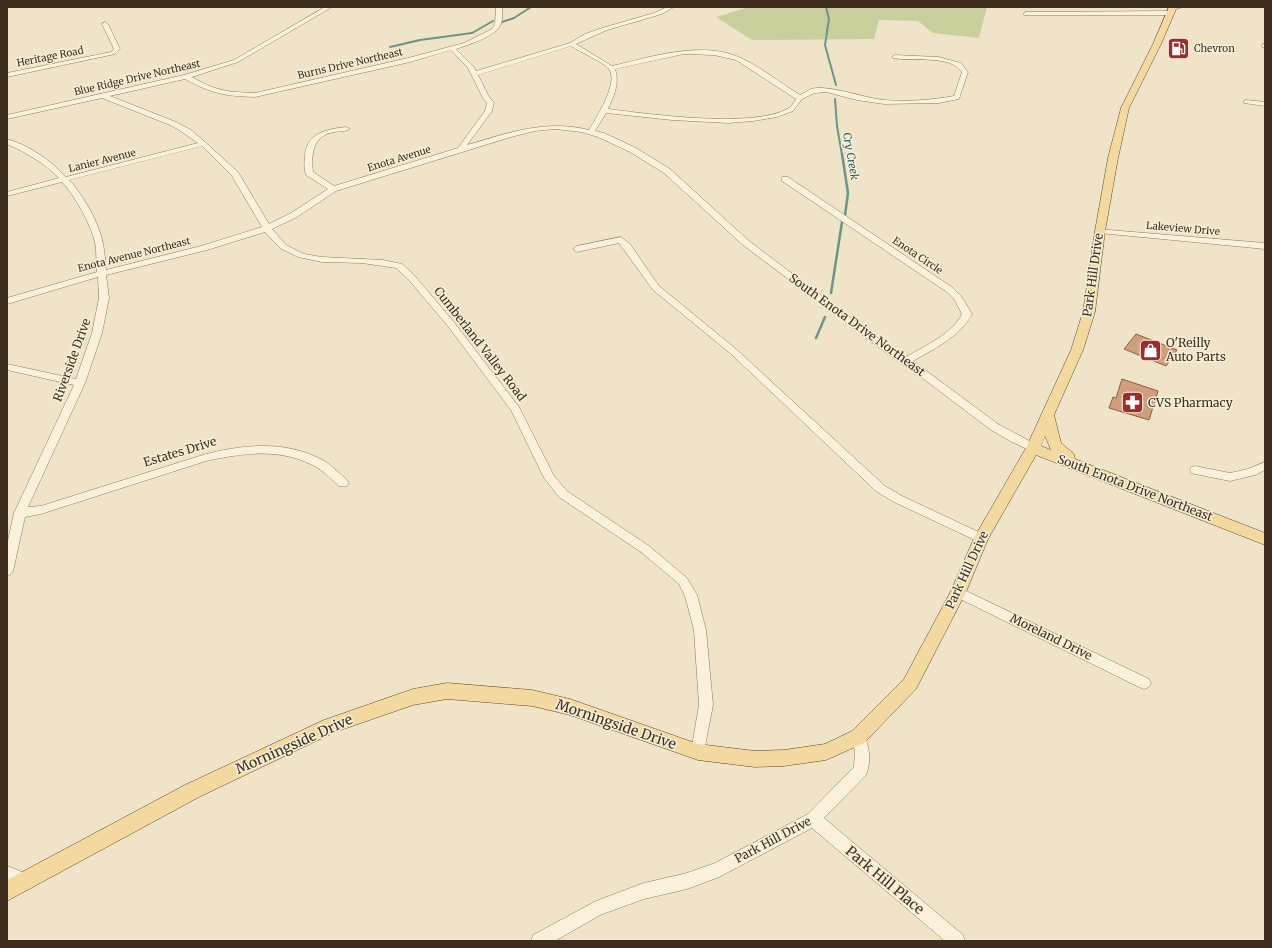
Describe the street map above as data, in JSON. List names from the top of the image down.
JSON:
{
  "streets": {
    "main road": ["Park Hill Drive", "South Enota Drive Northeast", "Morningside Drive"],
    "street": [
      "Heritage Road",
      "Burns Drive Northeast",
      "Blue Ridge Drive Northeast",
      "Enota Avenue",
      "Lanier Avenue",
      "Lakeview Drive",
      "Enota Avenue Northeast",
      "Enota Circle",
      "Cumberland Valley Road",
      "Riverside Drive",
      "Estates Drive",
      "Moreland Drive",
      "Park Hill Place"
    ]
  },
  "crossings": [
    ["Burns Drive Northeast", "Blue Ridge Drive Northeast"],
    ["Blue Ridge Drive Northeast", "Cumberland Valley Road"],
    ["Enota Avenue", "Enota Avenue Northeast"],
    ["Enota Avenue", "South Enota Drive Northeast"],
    ["Enota Avenue", "Cumberland Valley Road"],
    ["Lanier Avenue", "Cumberland Valley Road"],
    ["Lanier Avenue", "Riverside Drive"],
    ["Lakeview Drive", "Park Hill Drive"],
    ["Enota Avenue Northeast", "Cumberland Valley Road"],
    ["Enota Avenue Northeast", "Riverside Drive"],
    ["Enota Circle", "South Enota Drive Northeast"],
    ["Park Hill Drive", "South Enota Drive Northeast"],
    ["Park Hill Drive", "Moreland Drive"],
    ["Park Hill Drive", "Morningside Drive"],
    ["Park Hill Drive", "Park Hill Place"],
    ["Cumberland Valley Road", "Morningside Drive"],
    ["Riverside Drive", "Estates Drive"]
  ],
  "water": ["Cry Creek"],
  "places": {
    "fuel station": ["Chevron"],
    "shop": ["O'Reilly Auto Parts"],
    "pharmacy": ["CVS Pharmacy"]
  }
}
